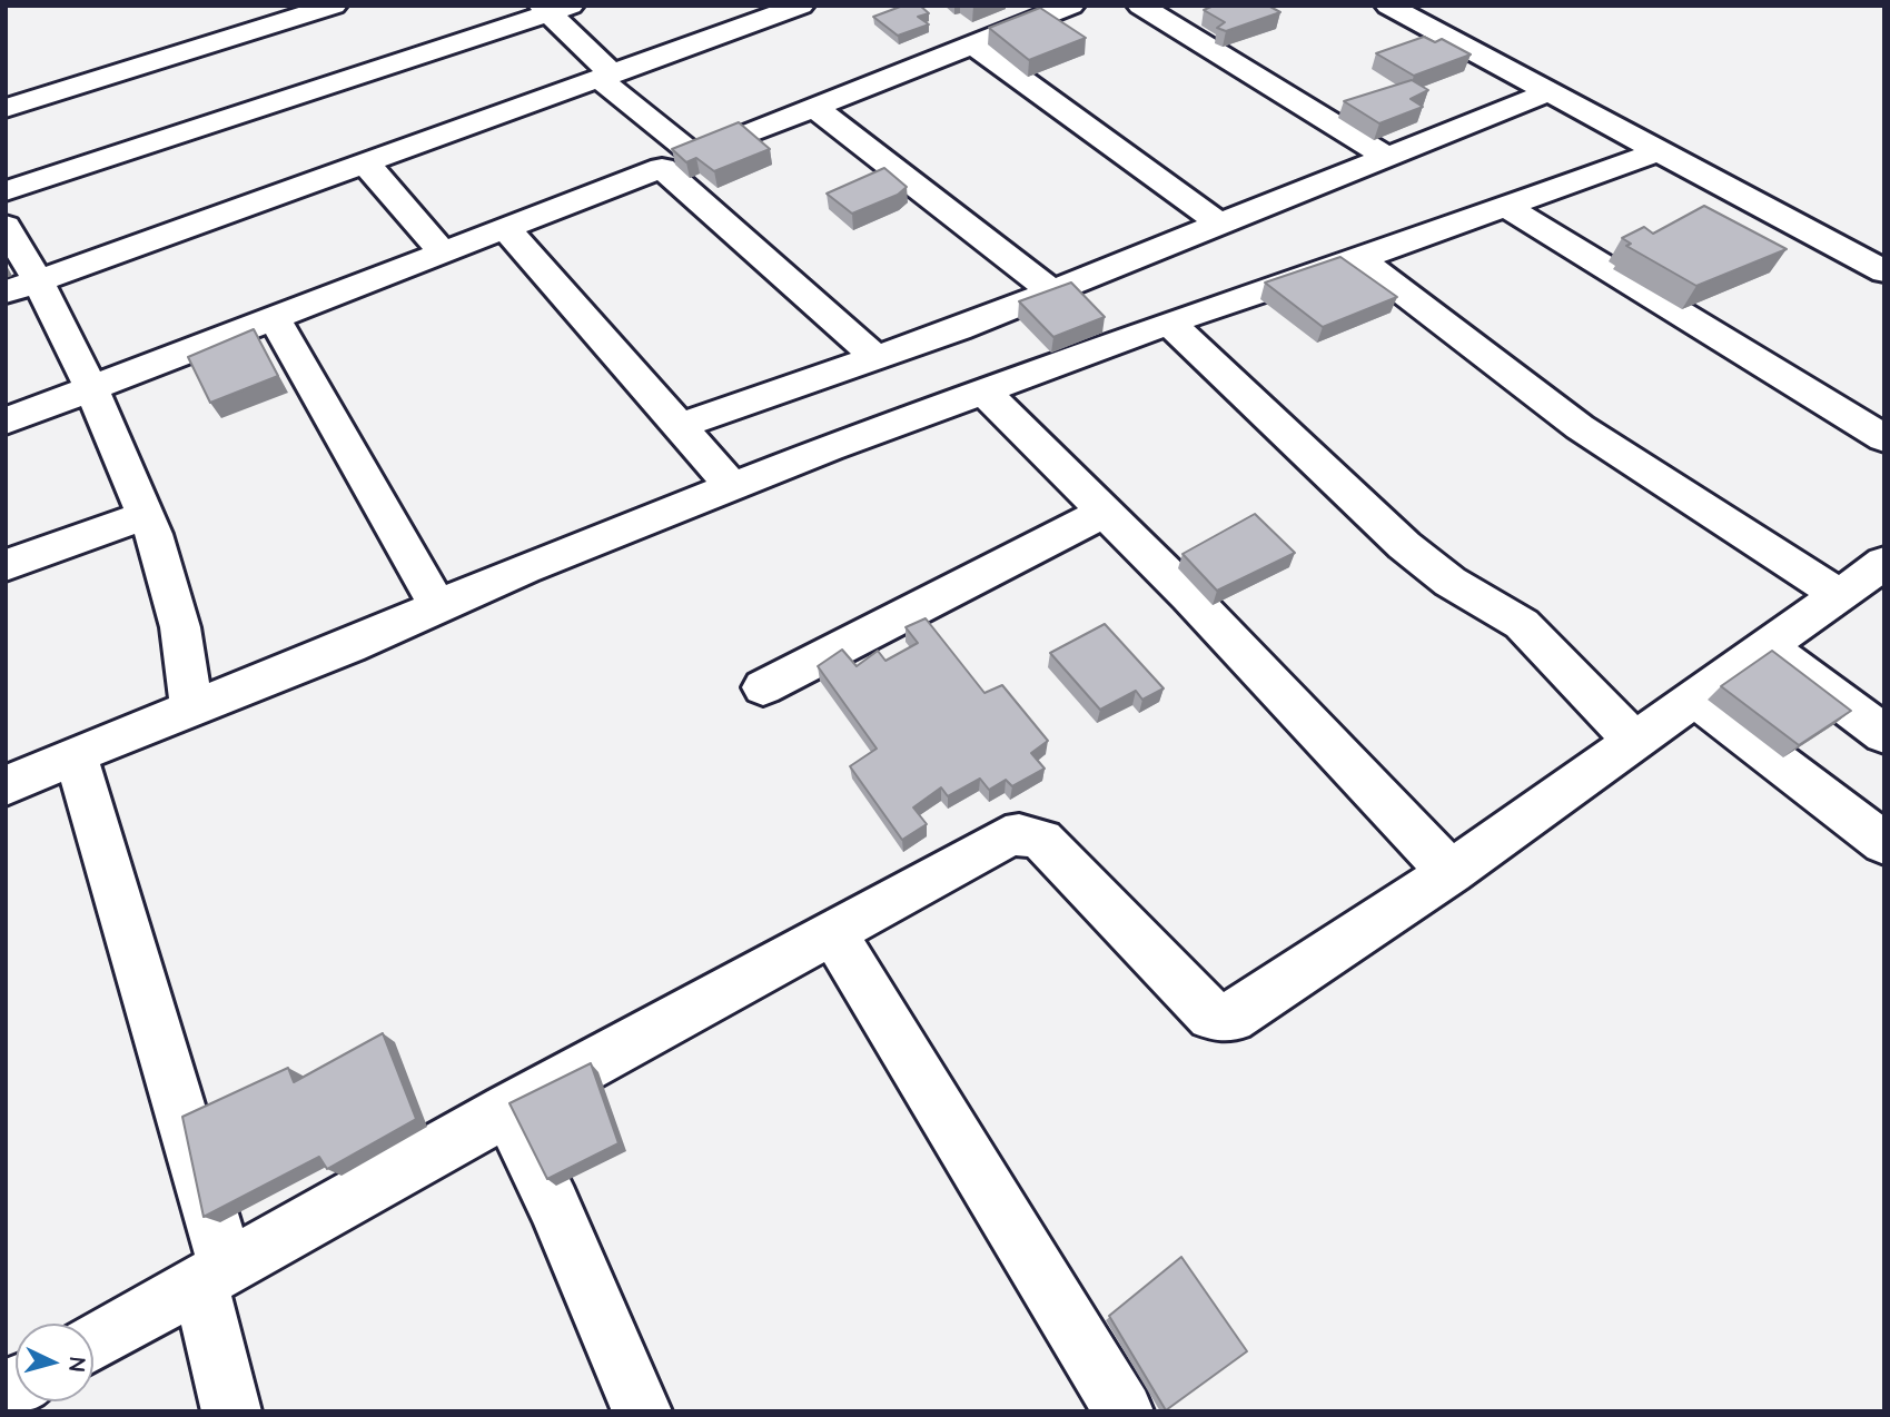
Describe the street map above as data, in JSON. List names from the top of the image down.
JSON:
{
  "north": "right"
}
